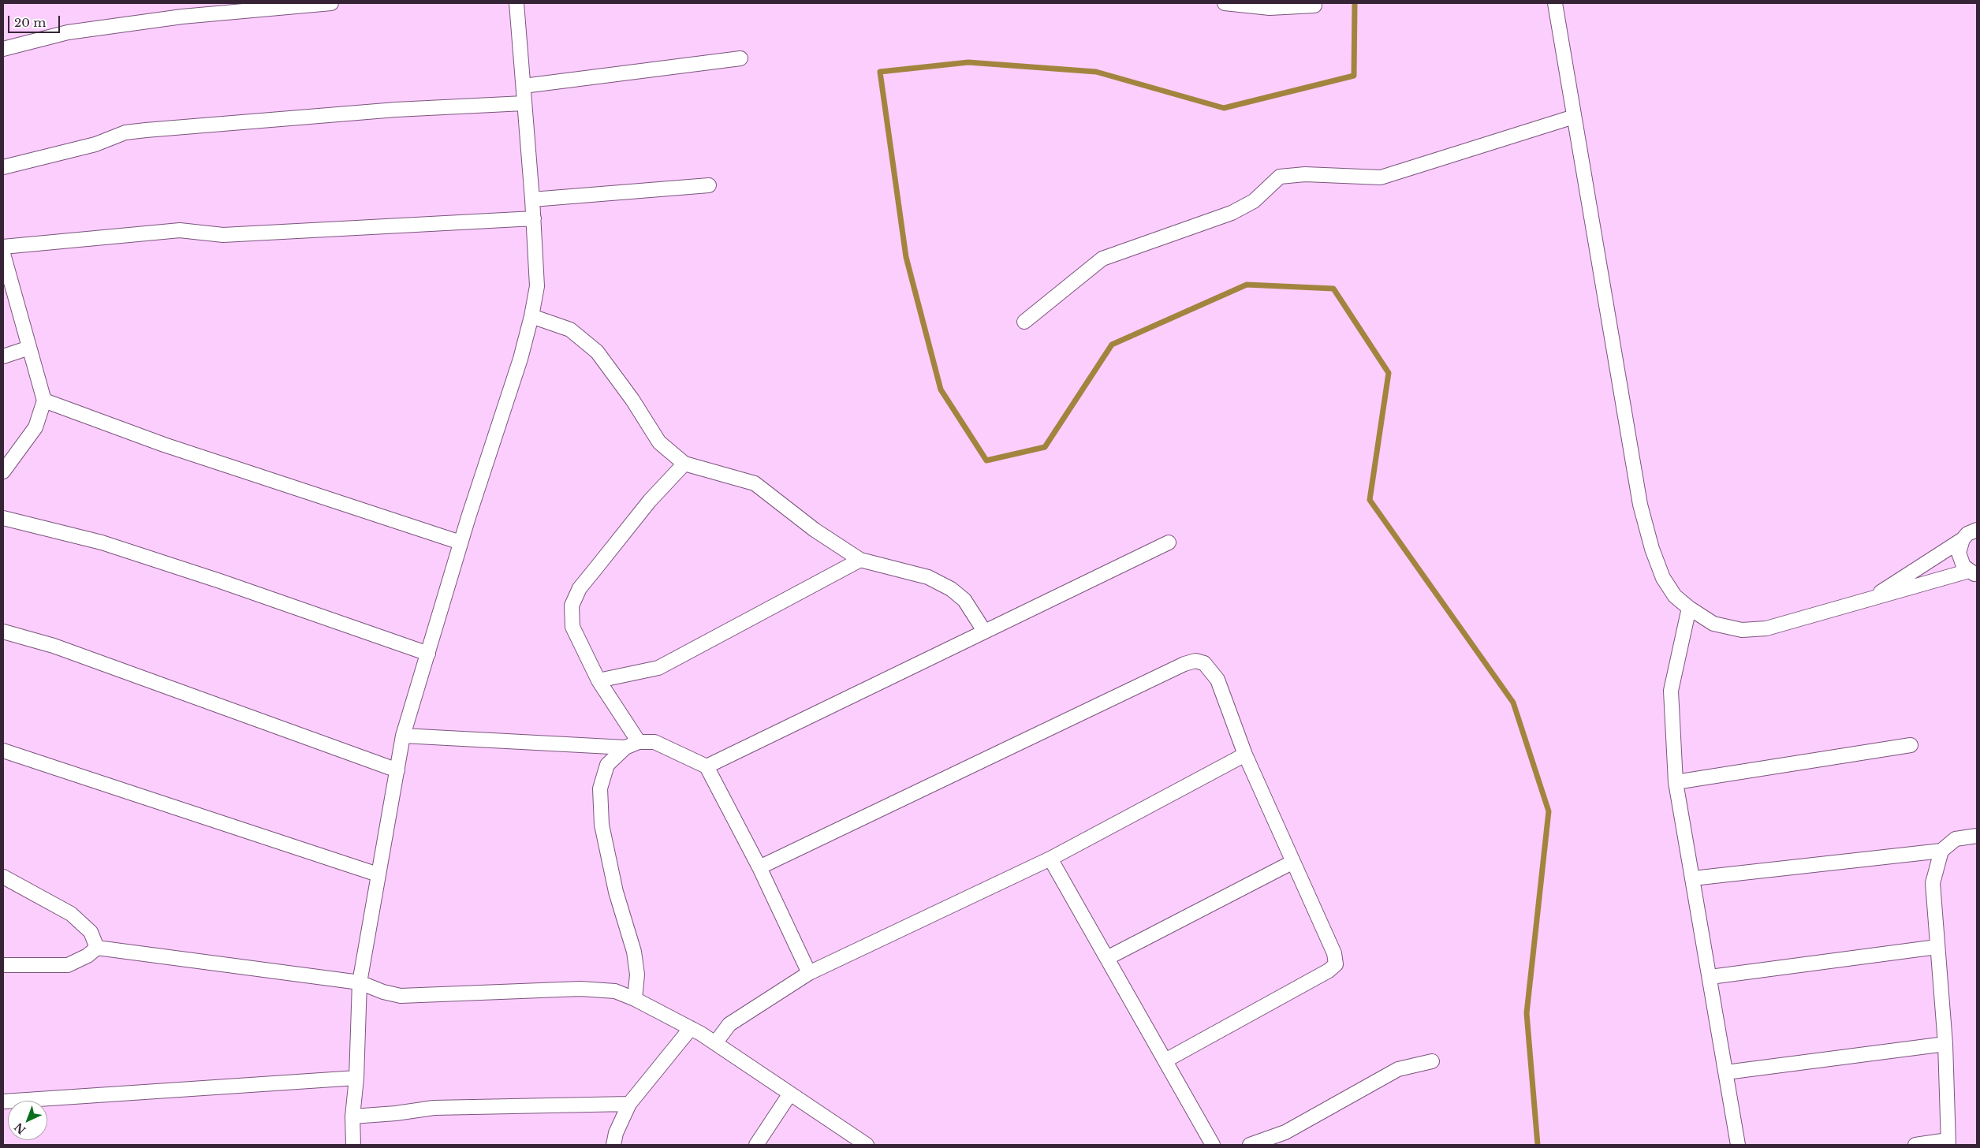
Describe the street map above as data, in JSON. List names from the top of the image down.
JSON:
{
  "scale_bar": "20 m",
  "north": "bottom left"
}
